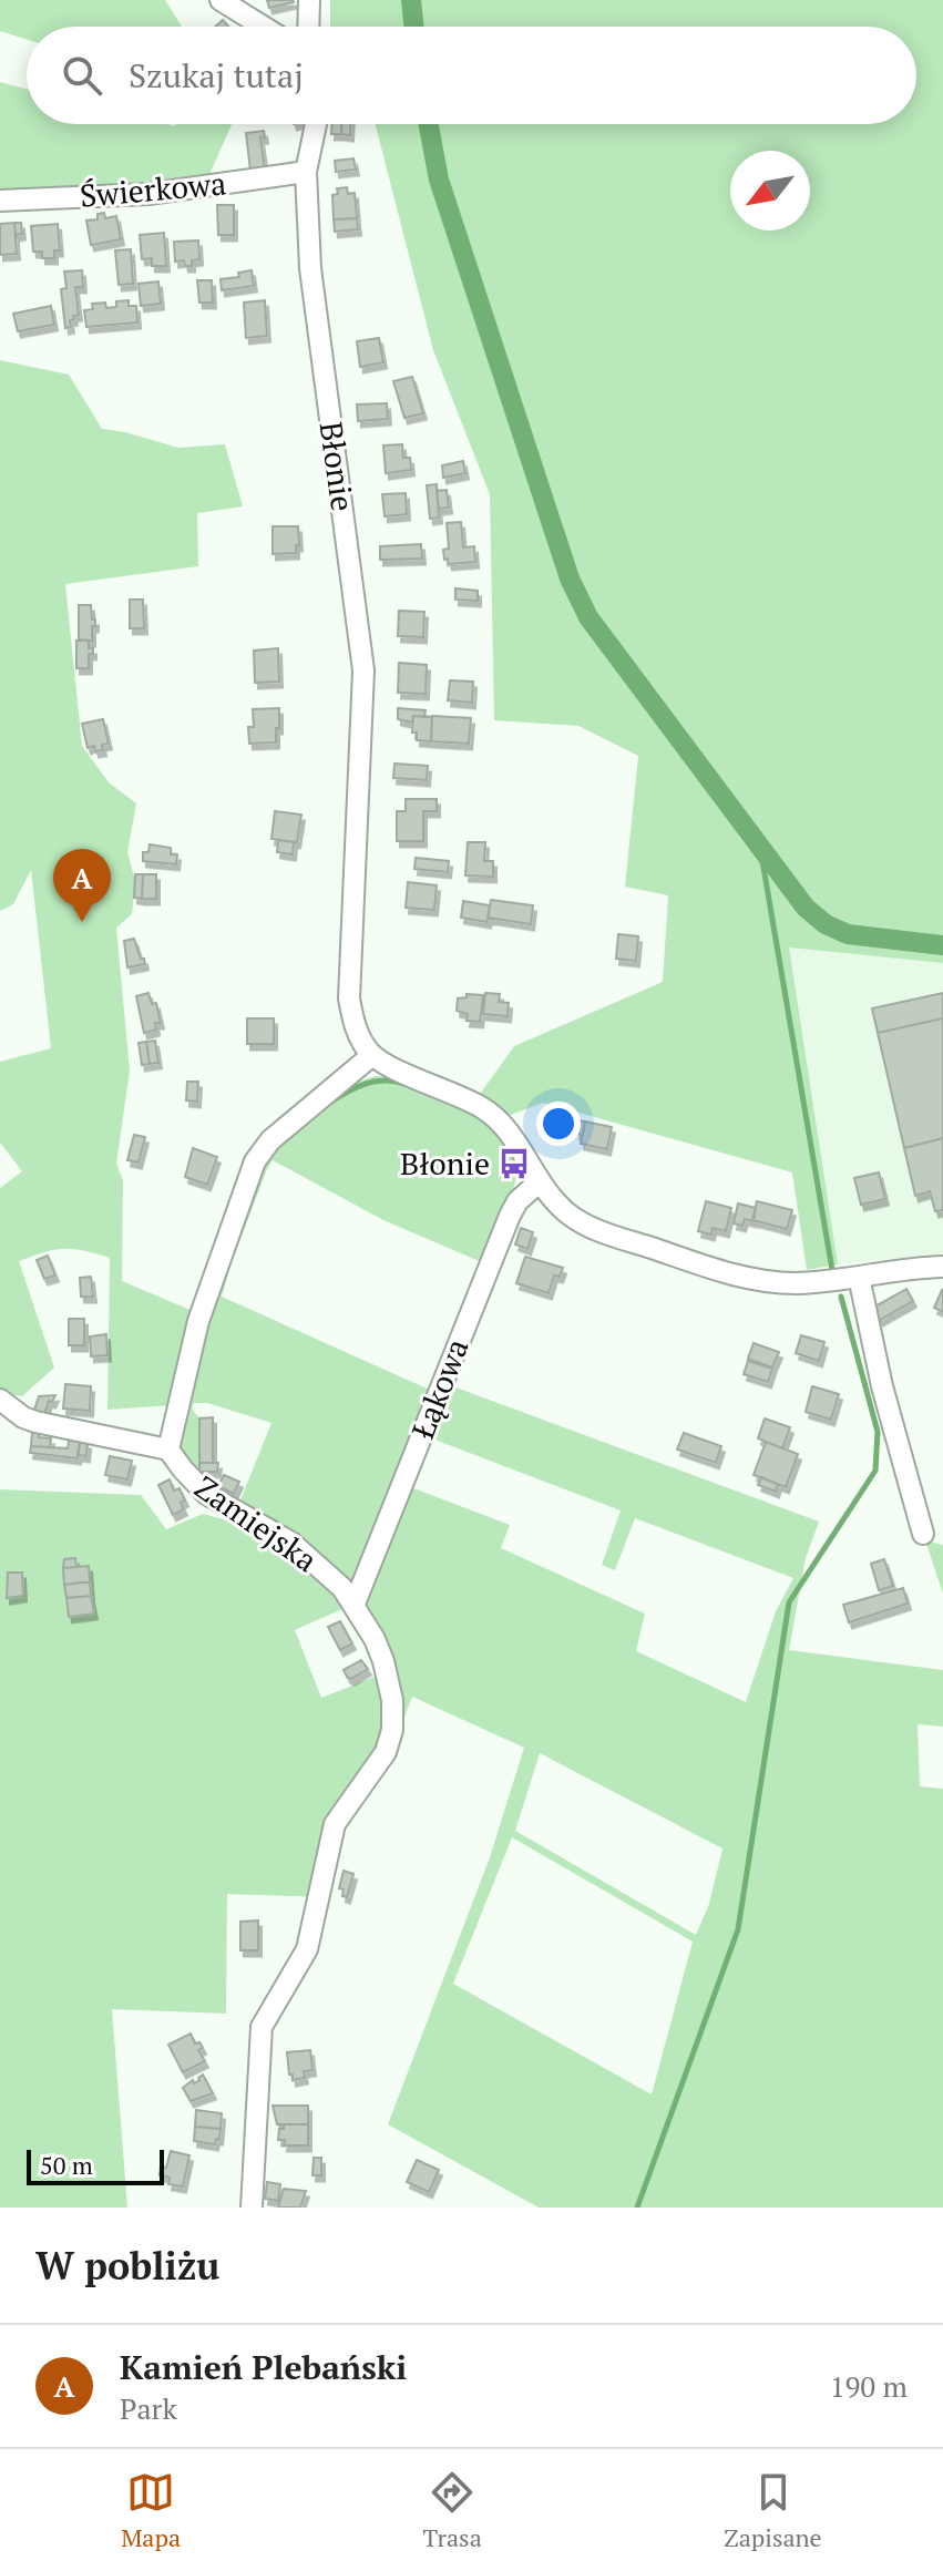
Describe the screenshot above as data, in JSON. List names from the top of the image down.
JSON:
{
  "streets": {
    "street": [
      "Świerkowa",
      "Błonie",
      "Łąkowa",
      "Zamiejska"
    ]
  },
  "crossings": [
    ["Świerkowa", "Błonie"],
    ["Łąkowa", "Zamiejska"]
  ],
  "places": {
    "bus stop": ["Błonie"]
  },
  "scale_bar": "50 m",
  "north": "bottom left",
  "page": {
    "search": "Szukaj tutaj",
    "pins": "A",
    "scale": "50 m",
    "heading": "W pobliżu",
    "list": [
      {
        "mark": "A",
        "name": "Kamień Plebański",
        "note": "Park",
        "value": "190 m"
      }
    ],
    "nav": ["Mapa", "Trasa", "Zapisane"]
  }
}
